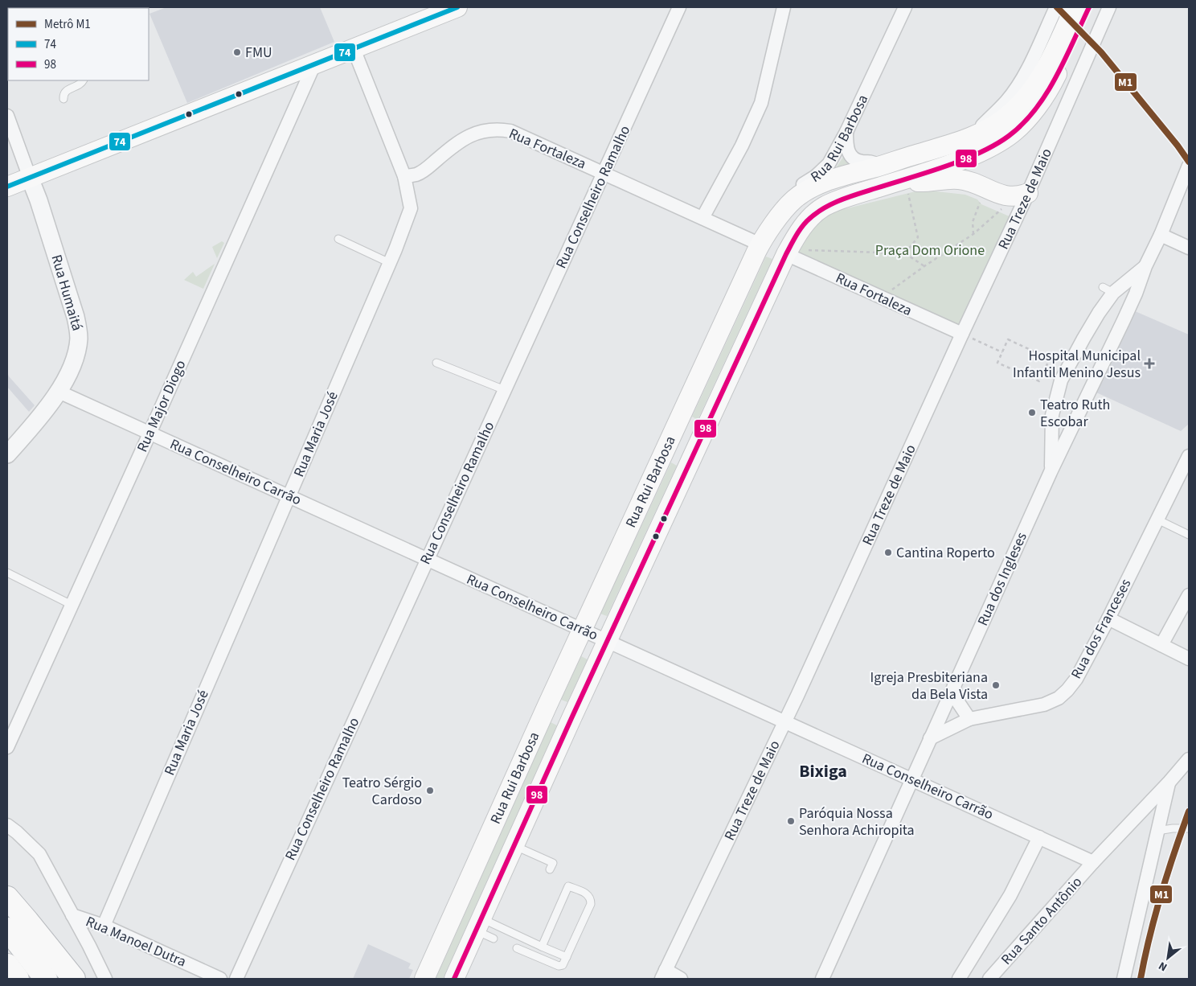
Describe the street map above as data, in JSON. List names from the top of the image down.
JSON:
{
  "streets": {
    "main road": ["Rua Rui Barbosa"],
    "street": [
      "Rua Fortaleza",
      "Rua Conselheiro Ramalho",
      "Rua Treze de Maio",
      "Rua Humaitá",
      "Rua Major Diogo",
      "Rua Maria José",
      "Rua Conselheiro Carrão",
      "Rua dos Ingleses",
      "Rua dos Franceses",
      "Rua Santo Antônio",
      "Rua Manoel Dutra"
    ]
  },
  "crossings": [
    ["Rua Rui Barbosa", "Rua Fortaleza"],
    ["Rua Rui Barbosa", "Rua Conselheiro Carrão"],
    ["Rua Fortaleza", "Rua Conselheiro Ramalho"],
    ["Rua Fortaleza", "Rua Treze de Maio"],
    ["Rua Fortaleza", "Rua Maria José"],
    ["Rua Conselheiro Ramalho", "Rua Conselheiro Carrão"],
    ["Rua Treze de Maio", "Rua Conselheiro Carrão"],
    ["Rua Humaitá", "Rua Conselheiro Carrão"],
    ["Rua Major Diogo", "Rua Conselheiro Carrão"],
    ["Rua Maria José", "Rua Conselheiro Carrão"],
    ["Rua Maria José", "Rua Manoel Dutra"],
    ["Rua Conselheiro Carrão", "Rua dos Ingleses"],
    ["Rua Conselheiro Carrão", "Rua Santo Antônio"],
    ["Rua dos Ingleses", "Rua dos Franceses"]
  ],
  "districts": ["Bixiga"],
  "parks": ["Praça Dom Orione"],
  "places": {
    "other": [
      "FMU",
      "Teatro Ruth Escobar",
      "Cantina Roperto",
      "Igreja Presbiteriana da Bela Vista",
      "Teatro Sérgio Cardoso",
      "Paróquia Nossa Senhora Achiropita"
    ],
    "health": ["Hospital Municipal Infantil Menino Jesus"]
  },
  "lines": ["metro line M1", "transit line 74", "transit line 98"],
  "legend": ["Metrô M1", "74", "98"],
  "north": "bottom left"
}
